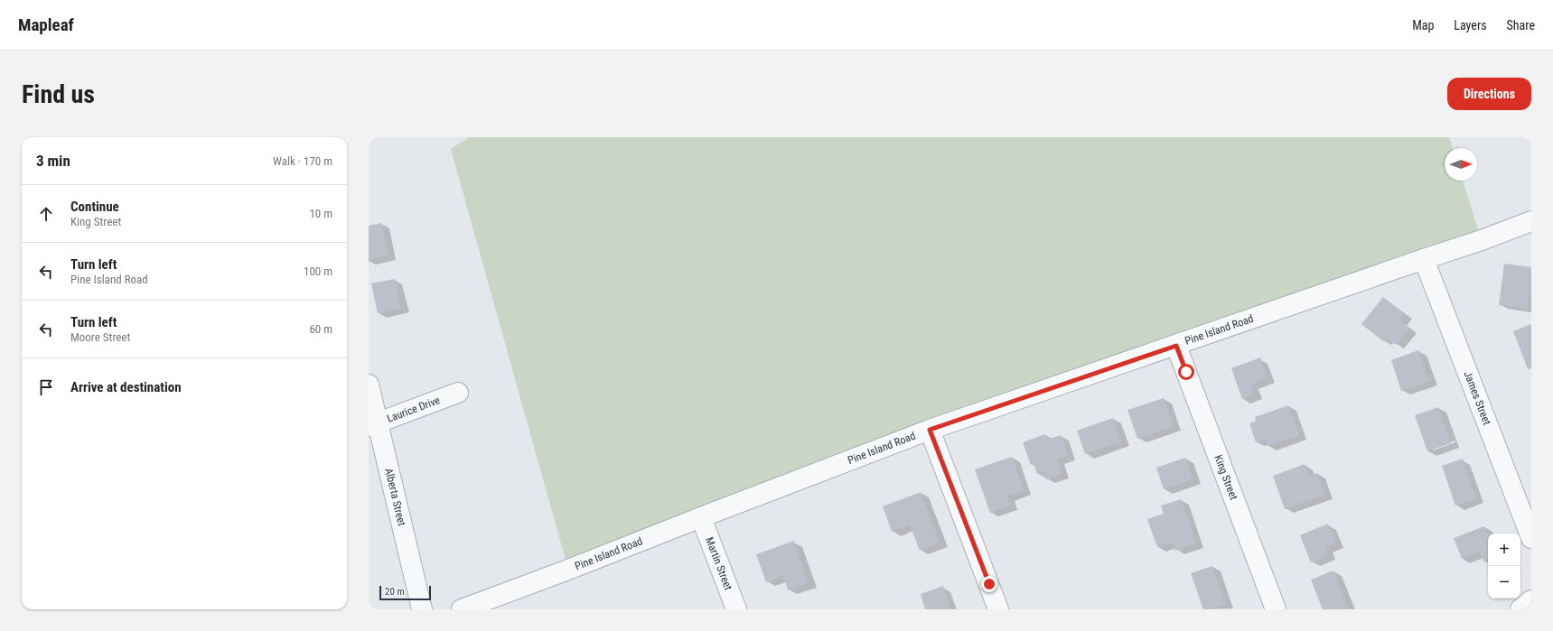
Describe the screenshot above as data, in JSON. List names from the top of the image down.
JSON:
{
  "streets": {
    "street": [
      "Pine Island Road",
      "James Street",
      "Laurice Drive",
      "King Street",
      "Alberta Street",
      "Martin Street"
    ]
  },
  "crossings": [
    ["Pine Island Road", "James Street"],
    ["Pine Island Road", "King Street"],
    ["Pine Island Road", "Martin Street"],
    ["Laurice Drive", "Alberta Street"]
  ],
  "scale_bar": "20 m",
  "north": "right",
  "page": {
    "header": "Mapleaf",
    "nav": ["Map", "Layers", "Share"],
    "buttons": "Directions",
    "title": "Find us",
    "heading": ["3 min", "Walk · 170 m"],
    "list": [
      ["Continue", "King Street", "10 m"],
      ["Turn left", "Pine Island Road", "100 m"],
      ["Turn left", "Moore Street", "60 m"],
      "Arrive at destination"
    ],
    "map_buttons": ["+", "−"],
    "scale": "20 m"
  }
}
